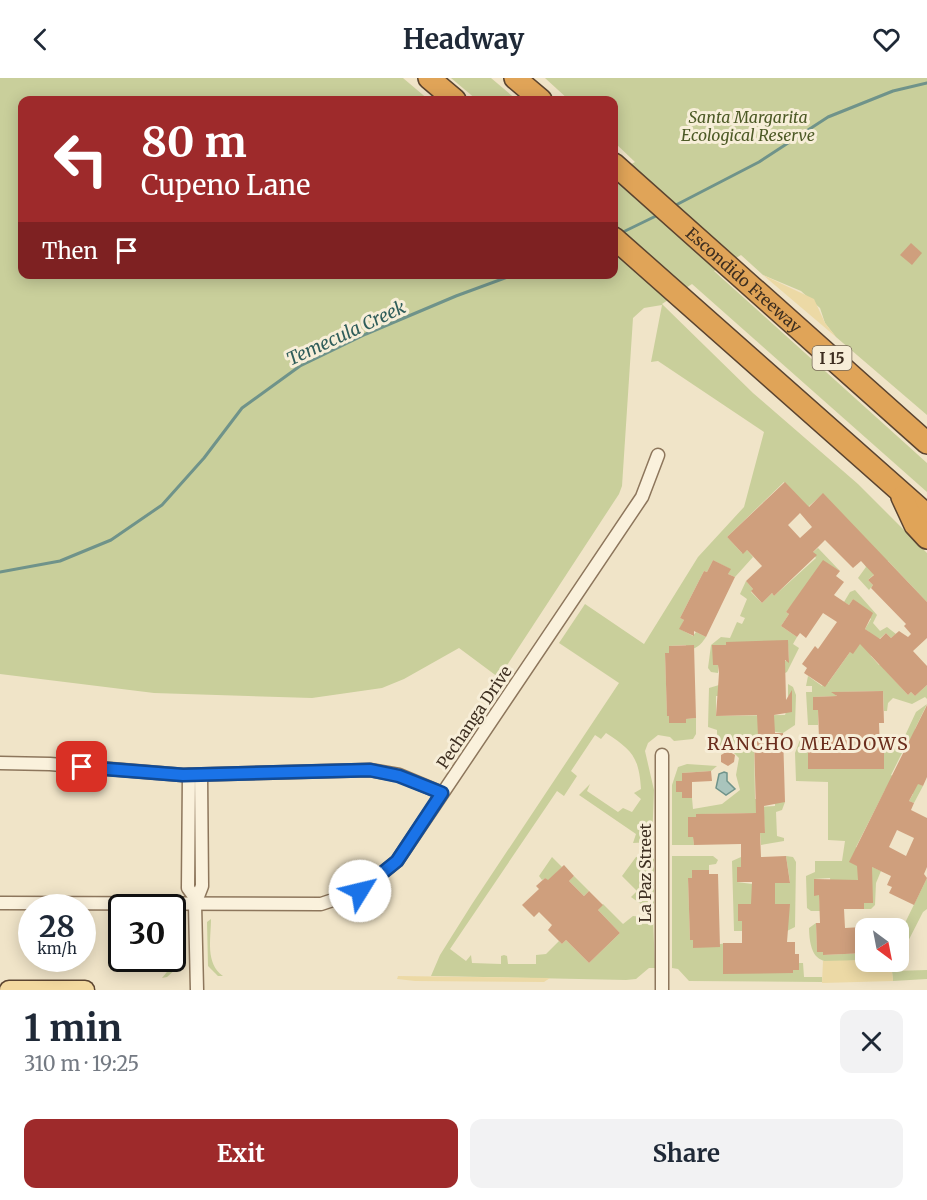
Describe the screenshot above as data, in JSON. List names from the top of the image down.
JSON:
{
  "streets": {
    "highway": ["Escondido Freeway", "I 15"],
    "street": ["Pechanga Drive", "La Paz Street"]
  },
  "districts": ["RANCHO MEADOWS"],
  "water": ["Temecula Creek"],
  "parks": ["Santa Margarita Ecological Reserve"],
  "north": "bottom right",
  "page": {
    "header": "Headway",
    "turn": ["80 m", "Cupeno Lane"],
    "then": "Then",
    "speed": "28 km/h",
    "limit": "30",
    "heading": ["1 min", "310 m · 19:25"],
    "buttons": ["Exit", "Share"]
  }
}
